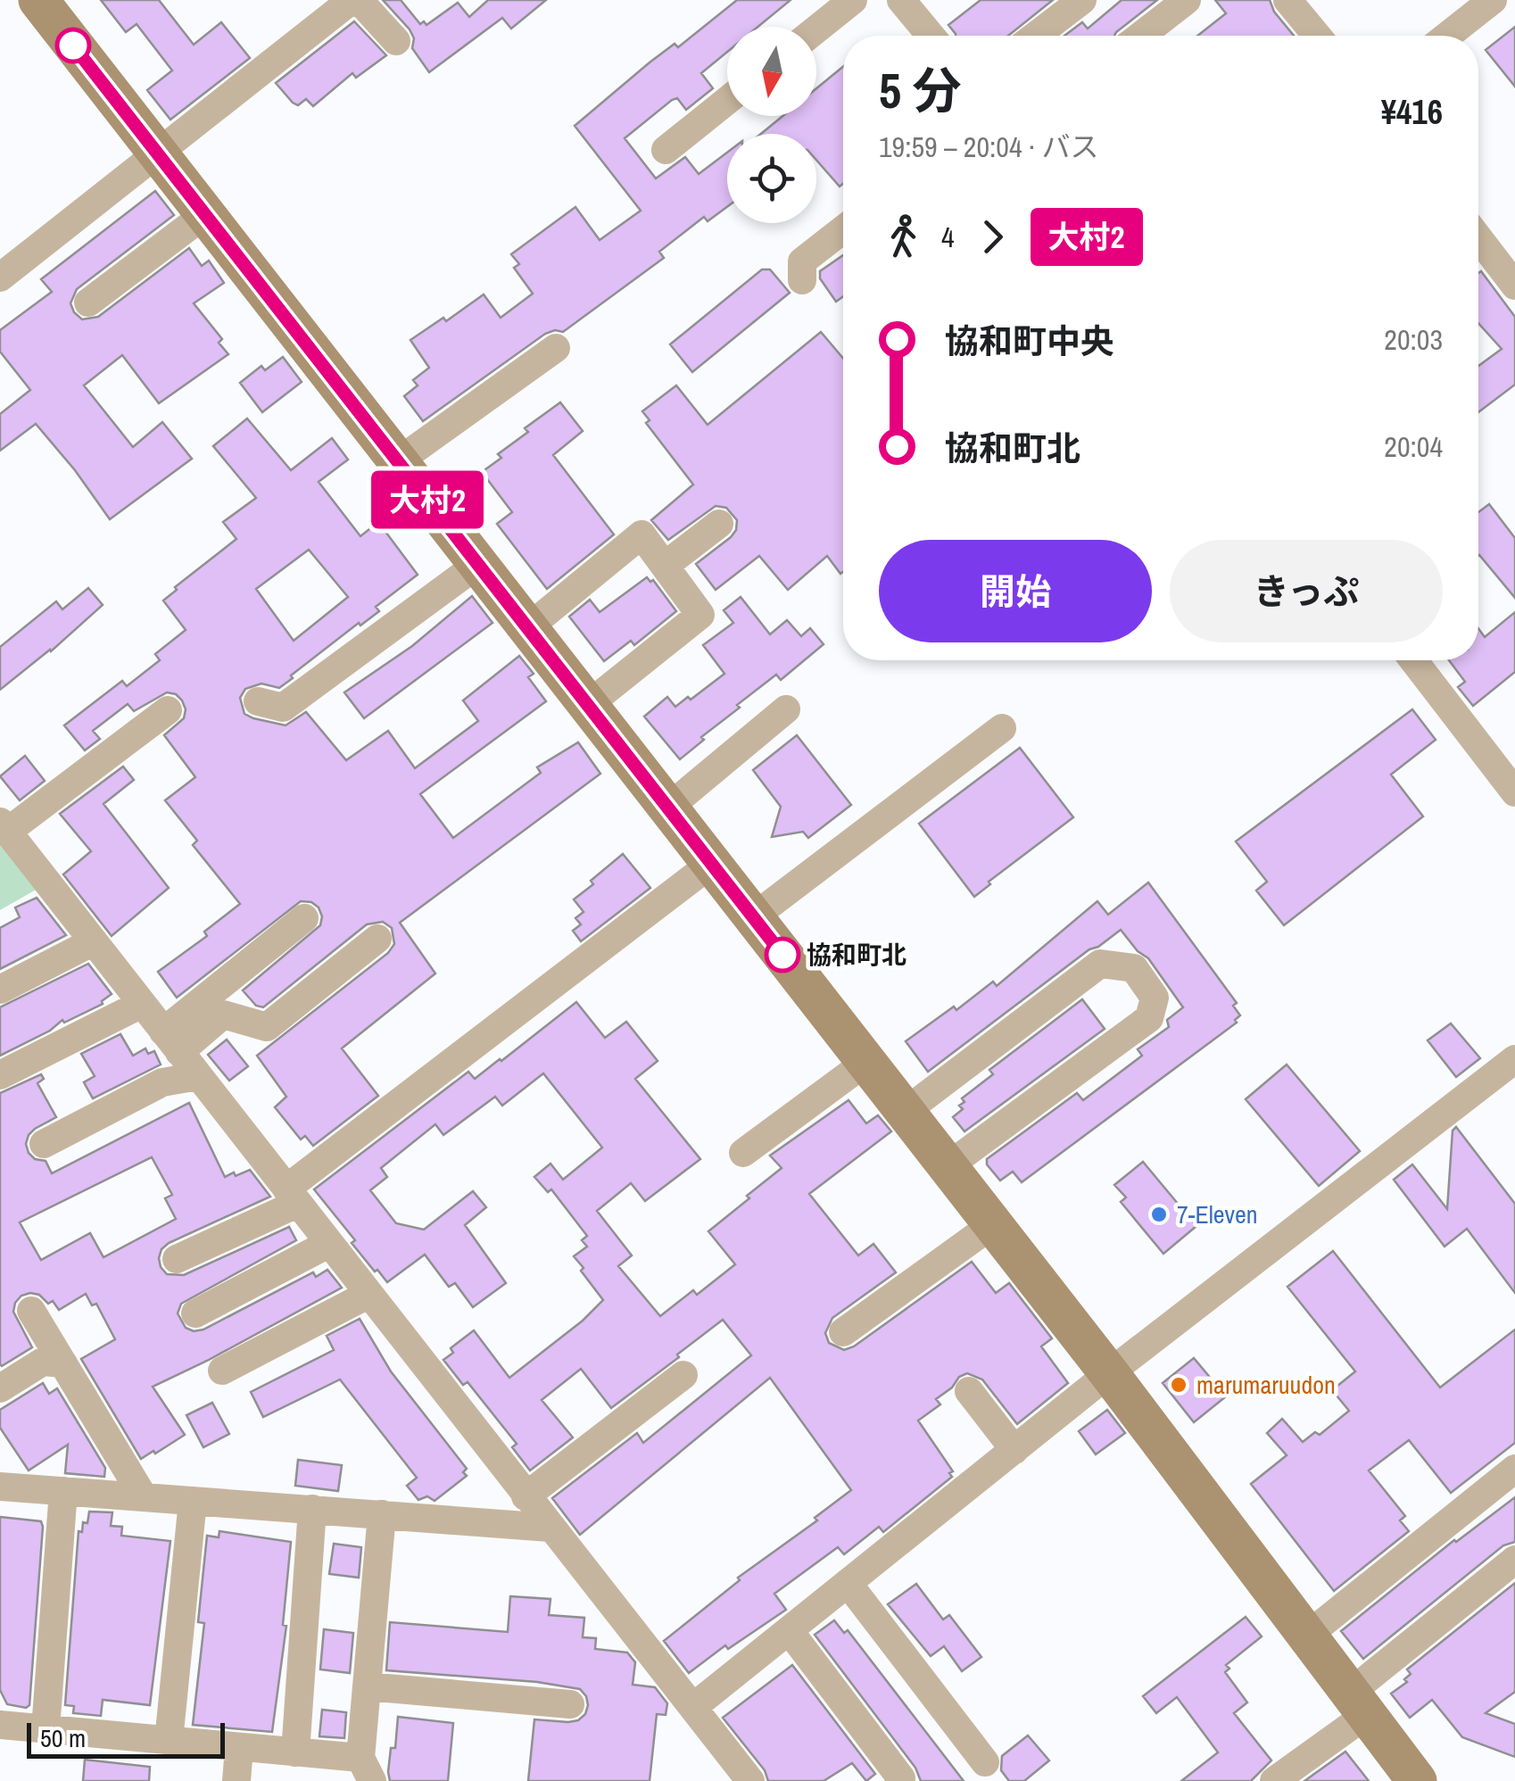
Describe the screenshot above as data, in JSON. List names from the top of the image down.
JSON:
{
  "places": ["協和町北", "7-Eleven", "marumaruudon"],
  "lines": ["bus line 大村2"],
  "scale_bar": "50 m",
  "north": "bottom",
  "page": {
    "on_map": "大村2",
    "heading": ["5 分", "19:59 – 20:04 · バス", "¥416"],
    "legs": ["4", "大村2"],
    "list": [
      {
        "name": "協和町中央",
        "value": "20:03"
      },
      {
        "name": "協和町北",
        "value": "20:04"
      }
    ],
    "buttons": ["開始", "きっぷ"],
    "scale": "50 m"
  }
}
